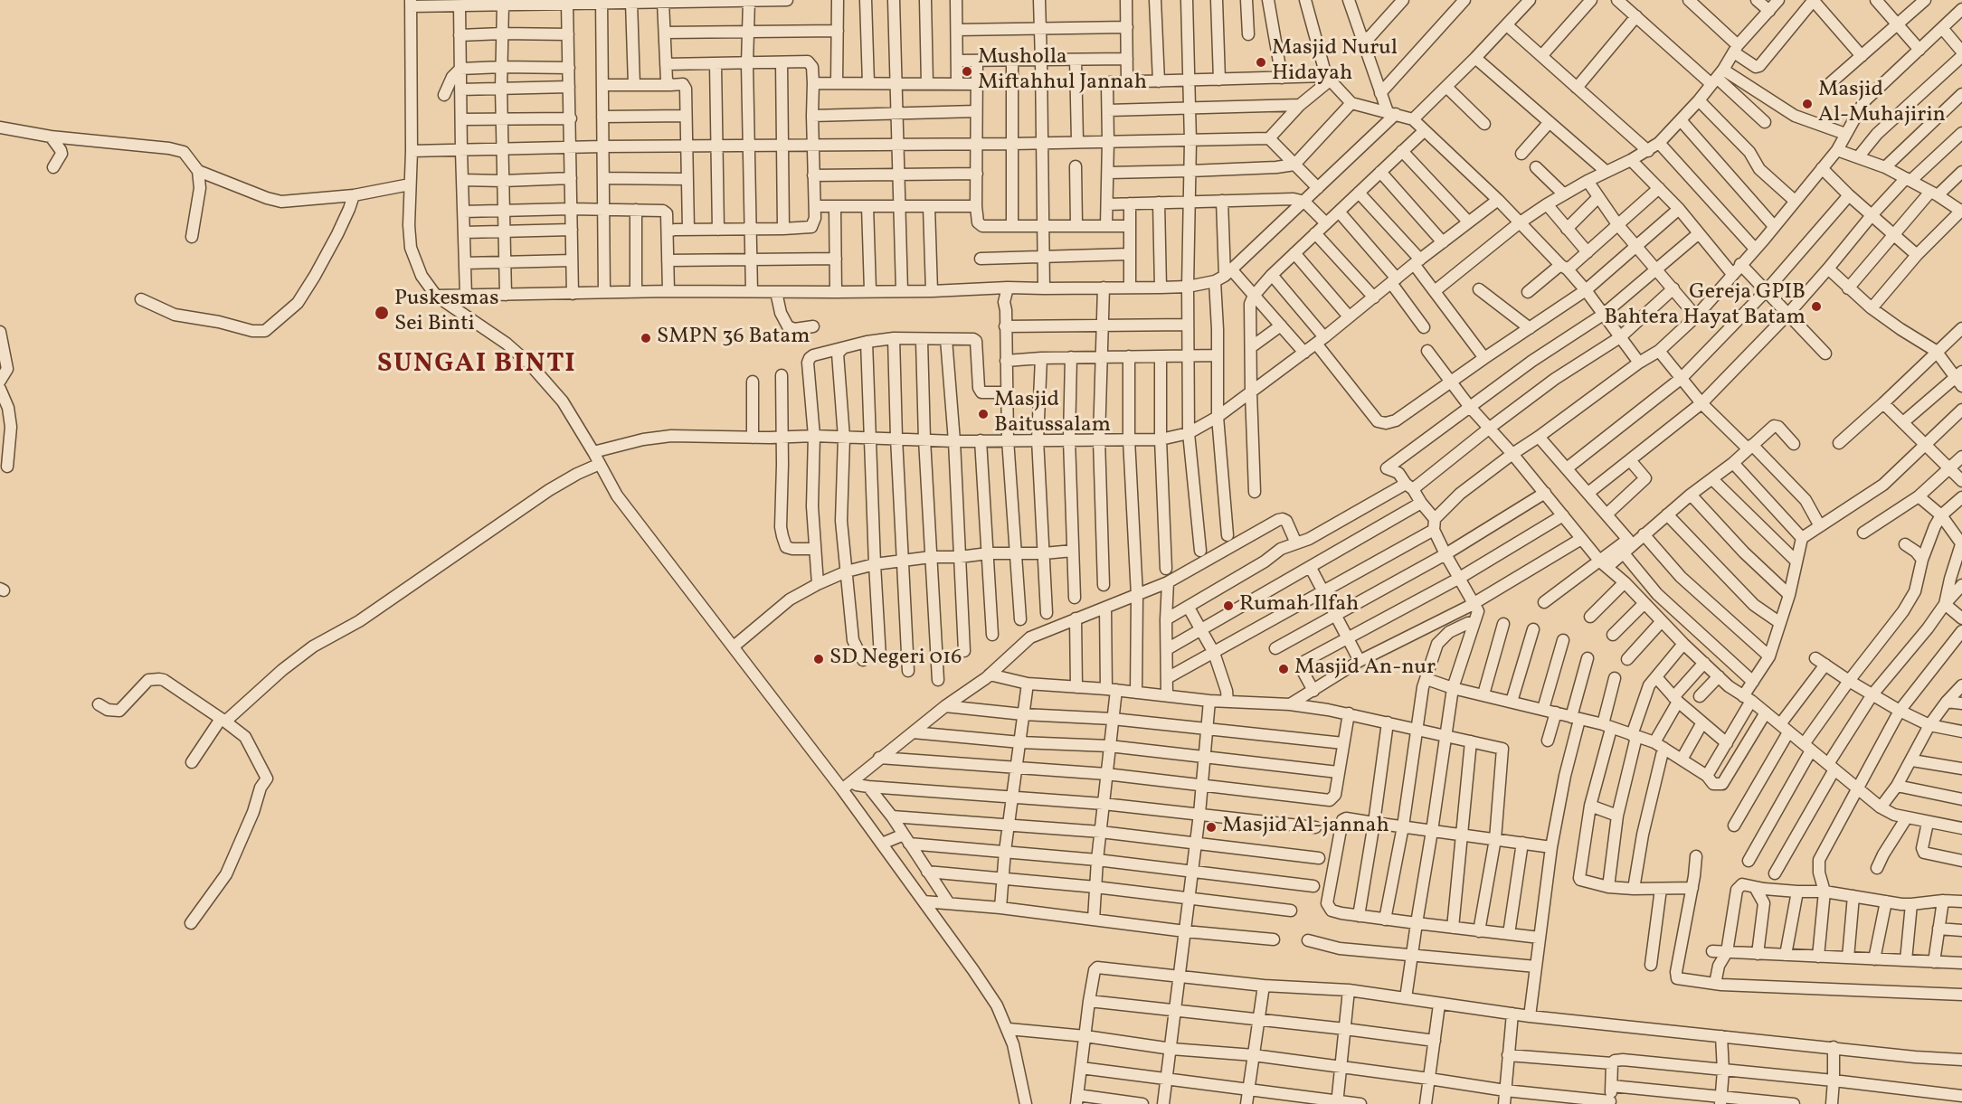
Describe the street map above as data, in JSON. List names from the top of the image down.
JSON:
{
  "districts": ["SUNGAI BINTI"],
  "places": [
    "Masjid Nurul Hidayah",
    "Musholla Miftahhul Jannah",
    "Masjid Al-Muhajirin",
    "Gereja GPIB Bahtera Hayat Batam",
    "Puskesmas Sei Binti",
    "SMPN 36 Batam",
    "Masjid Baitussalam",
    "Rumah Ilfah",
    "SD Negeri 016",
    "Masjid An-nur",
    "Masjid Al-jannah"
  ]
}
